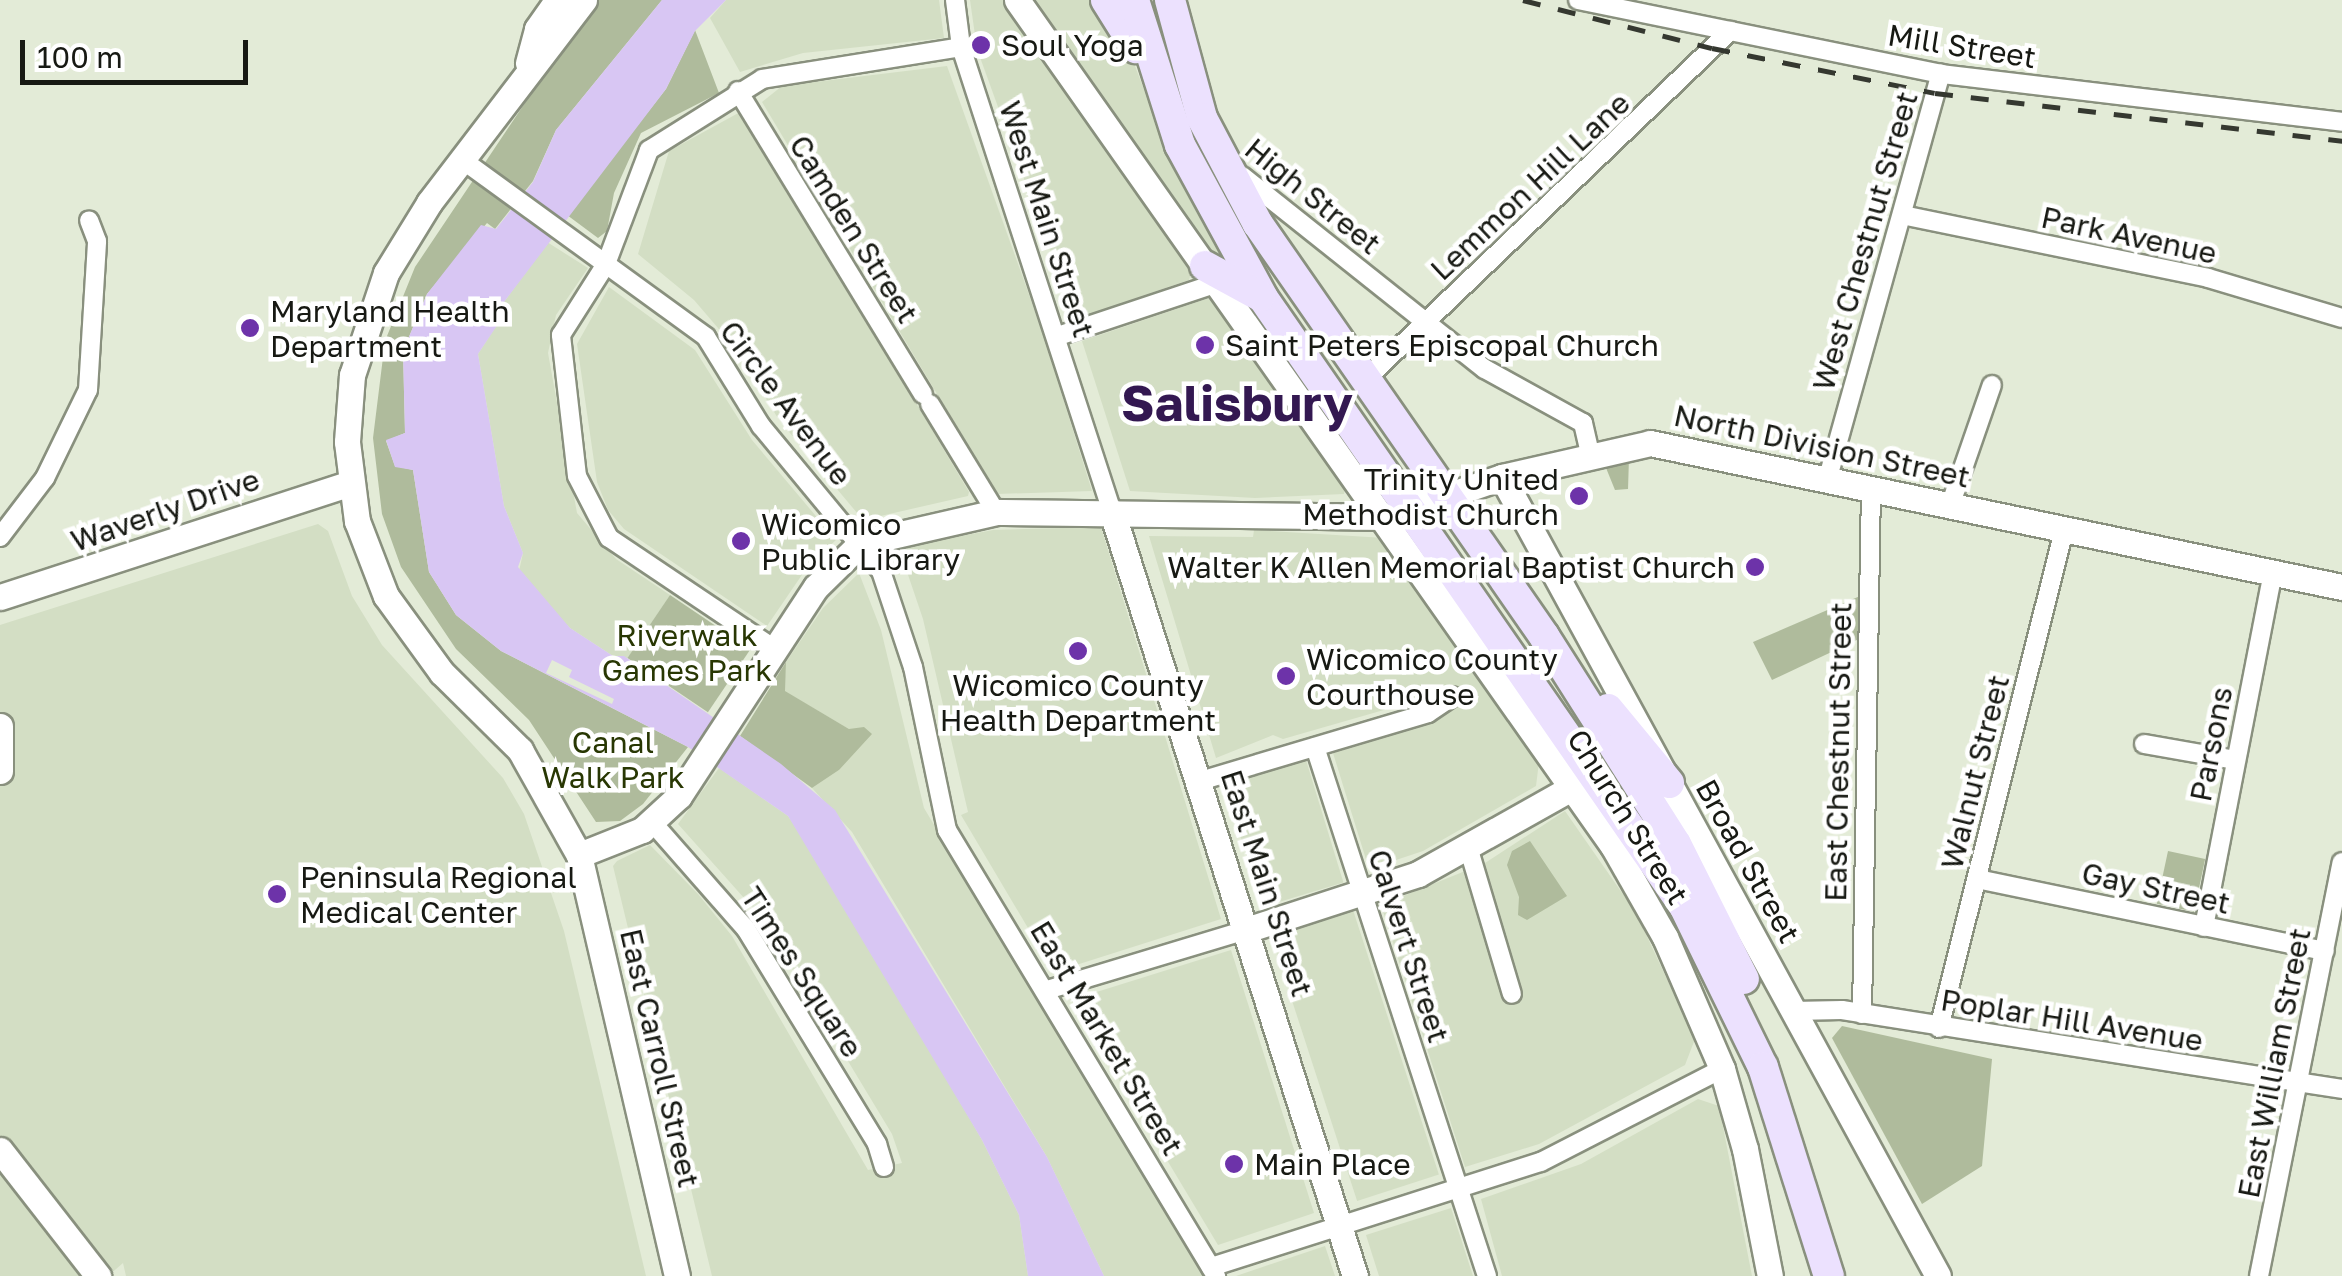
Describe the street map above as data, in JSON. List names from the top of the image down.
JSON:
{
  "streets": {
    "street": [
      "Mill Street",
      "Lemmon Hill Lane",
      "High Street",
      "West Main Street",
      "Camden Street",
      "Park Avenue",
      "West Chestnut Street",
      "Circle Avenue",
      "North Division Street",
      "Waverly Drive",
      "Parsons",
      "East Chestnut Street",
      "Walnut Street",
      "Church Street",
      "Broad Street",
      "East Main Street",
      "Gay Street",
      "Calvert Street",
      "Times Square",
      "Poplar Hill Avenue",
      "East Market Street",
      "East Carroll Street",
      "East William Street"
    ]
  },
  "crossings": [
    ["Mill Street", "Lemmon Hill Lane"],
    ["Mill Street", "West Chestnut Street"],
    ["Lemmon Hill Lane", "High Street"],
    ["High Street", "North Division Street"],
    ["West Main Street", "North Division Street"],
    ["West Main Street", "East Main Street"],
    ["Camden Street", "North Division Street"],
    ["Park Avenue", "West Chestnut Street"],
    ["West Chestnut Street", "North Division Street"],
    ["Circle Avenue", "North Division Street"],
    ["Circle Avenue", "East Market Street"],
    ["Circle Avenue", "East Carroll Street"],
    ["North Division Street", "Parsons"],
    ["North Division Street", "East Chestnut Street"],
    ["North Division Street", "Walnut Street"],
    ["North Division Street", "Broad Street"],
    ["North Division Street", "East Main Street"],
    ["Waverly Drive", "East Carroll Street"],
    ["Parsons", "Gay Street"],
    ["East Chestnut Street", "Poplar Hill Avenue"],
    ["Walnut Street", "Gay Street"],
    ["Walnut Street", "Poplar Hill Avenue"],
    ["Broad Street", "Poplar Hill Avenue"],
    ["Gay Street", "East William Street"],
    ["Poplar Hill Avenue", "East William Street"]
  ],
  "districts": ["Salisbury"],
  "parks": ["Riverwalk Games Park", "Canal Walk Park"],
  "places": [
    "Soul Yoga",
    "Maryland Health Department",
    "Saint Peters Episcopal Church",
    "Trinity United Methodist Church",
    "Wicomico Public Library",
    "Walter K Allen Memorial Baptist Church",
    "Wicomico County Health Department",
    "Wicomico County Courthouse",
    "Peninsula Regional Medical Center",
    "Main Place"
  ],
  "scale_bar": "100 m"
}
